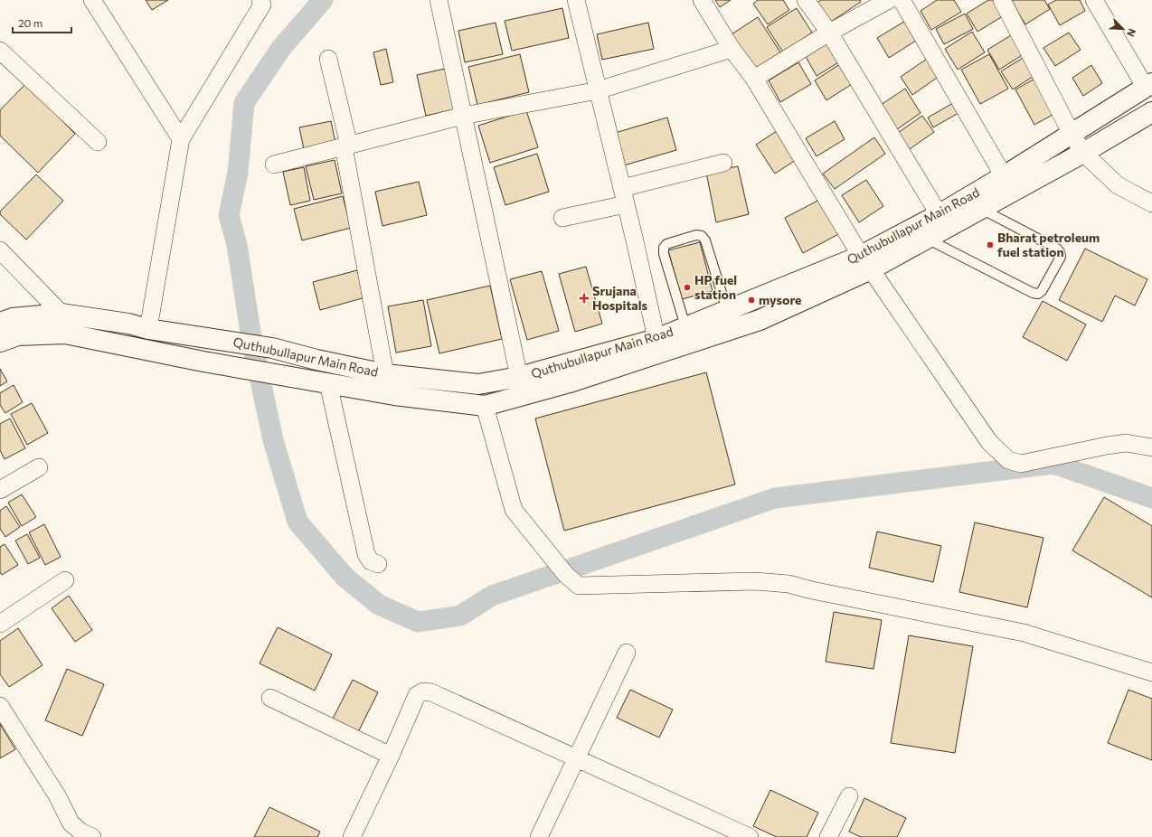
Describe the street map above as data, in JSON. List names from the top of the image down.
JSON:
{
  "streets": {
    "main road": ["Quthubullapur Main Road"]
  },
  "places": {
    "other": ["Bharat petroleum fuel station", "HP fuel station", "mysore"],
    "health": ["Srujana Hospitals"]
  },
  "scale_bar": "20 m",
  "north": "bottom right"
}
